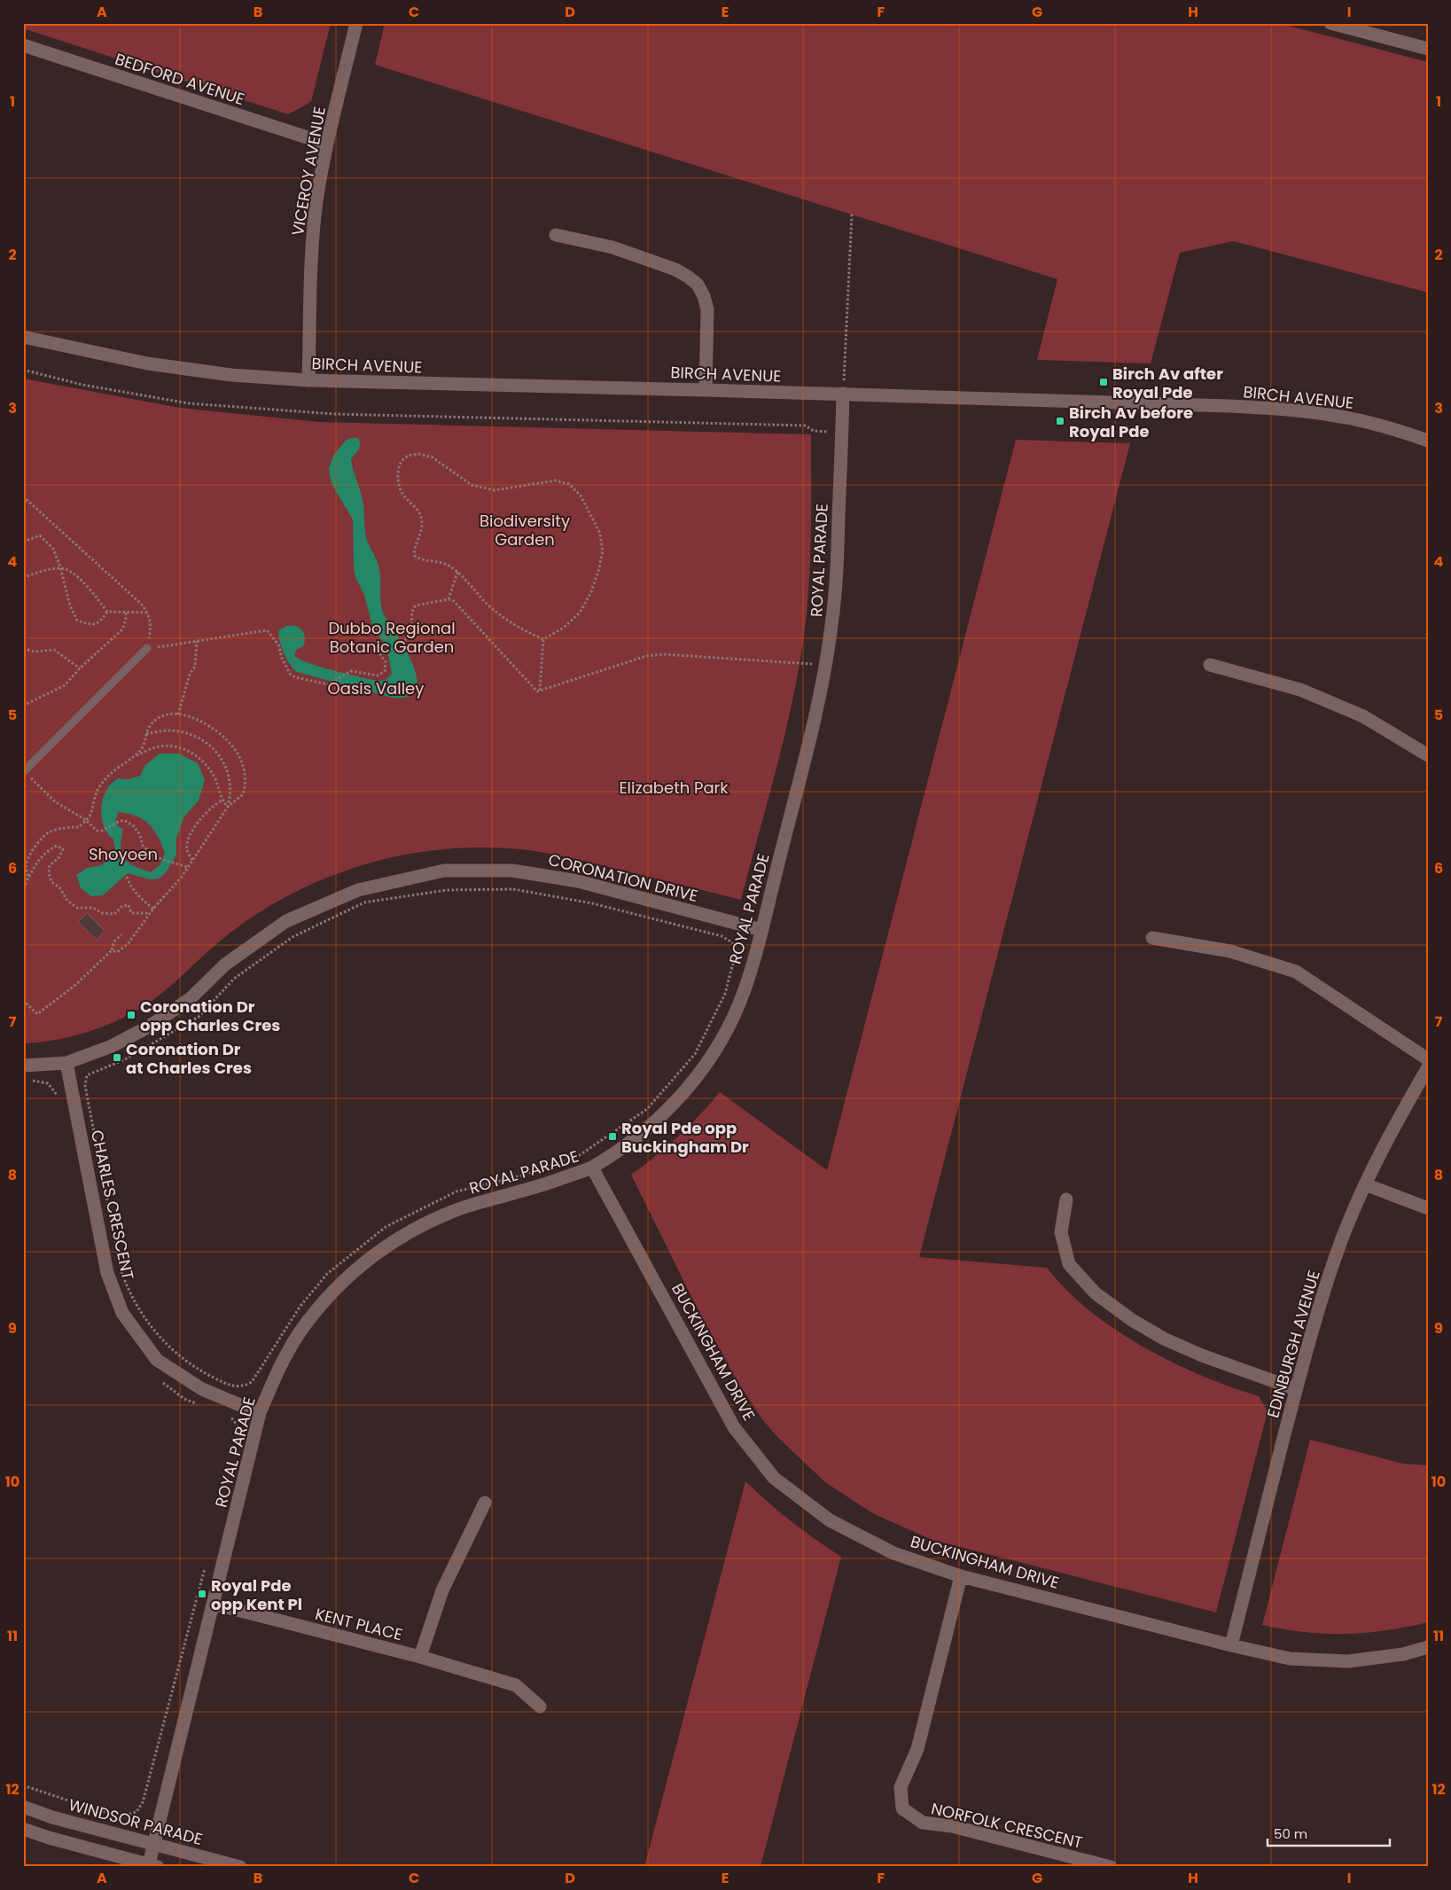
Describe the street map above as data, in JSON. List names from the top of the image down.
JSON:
{
  "streets": {
    "street": [
      "BEDFORD AVENUE",
      "VICEROY AVENUE",
      "BIRCH AVENUE",
      "ROYAL PARADE",
      "CORONATION DRIVE",
      "CHARLES CRESCENT",
      "EDINBURGH AVENUE",
      "BUCKINGHAM DRIVE",
      "KENT PLACE",
      "WINDSOR PARADE",
      "NORFOLK CRESCENT"
    ]
  },
  "crossings": [
    ["BEDFORD AVENUE", "VICEROY AVENUE"],
    ["VICEROY AVENUE", "BIRCH AVENUE"],
    ["BIRCH AVENUE", "ROYAL PARADE"],
    ["ROYAL PARADE", "CORONATION DRIVE"],
    ["ROYAL PARADE", "CHARLES CRESCENT"],
    ["ROYAL PARADE", "BUCKINGHAM DRIVE"],
    ["ROYAL PARADE", "KENT PLACE"],
    ["ROYAL PARADE", "WINDSOR PARADE"],
    ["CORONATION DRIVE", "CHARLES CRESCENT"],
    ["EDINBURGH AVENUE", "BUCKINGHAM DRIVE"],
    ["BUCKINGHAM DRIVE", "NORFOLK CRESCENT"]
  ],
  "parks": [
    "Biodiversity Garden",
    "Dubbo Regional Botanic Garden",
    "Oasis Valley",
    "Elizabeth Park",
    "Shoyoen"
  ],
  "places": {
    "transit": [
      "Birch Av after Royal Pde",
      "Birch Av before Royal Pde",
      "Coronation Dr opp Charles Cres",
      "Coronation Dr at Charles Cres",
      "Royal Pde opp Buckingham Dr",
      "Royal Pde opp Kent Pl"
    ]
  },
  "scale_bar": "50 m",
  "grid": {
    "columns": [
      "A",
      "B",
      "C",
      "D",
      "E",
      "F",
      "G",
      "H",
      "I"
    ],
    "rows": [
      "1",
      "2",
      "3",
      "4",
      "5",
      "6",
      "7",
      "8",
      "9",
      "10",
      "11",
      "12"
    ]
  }
}
